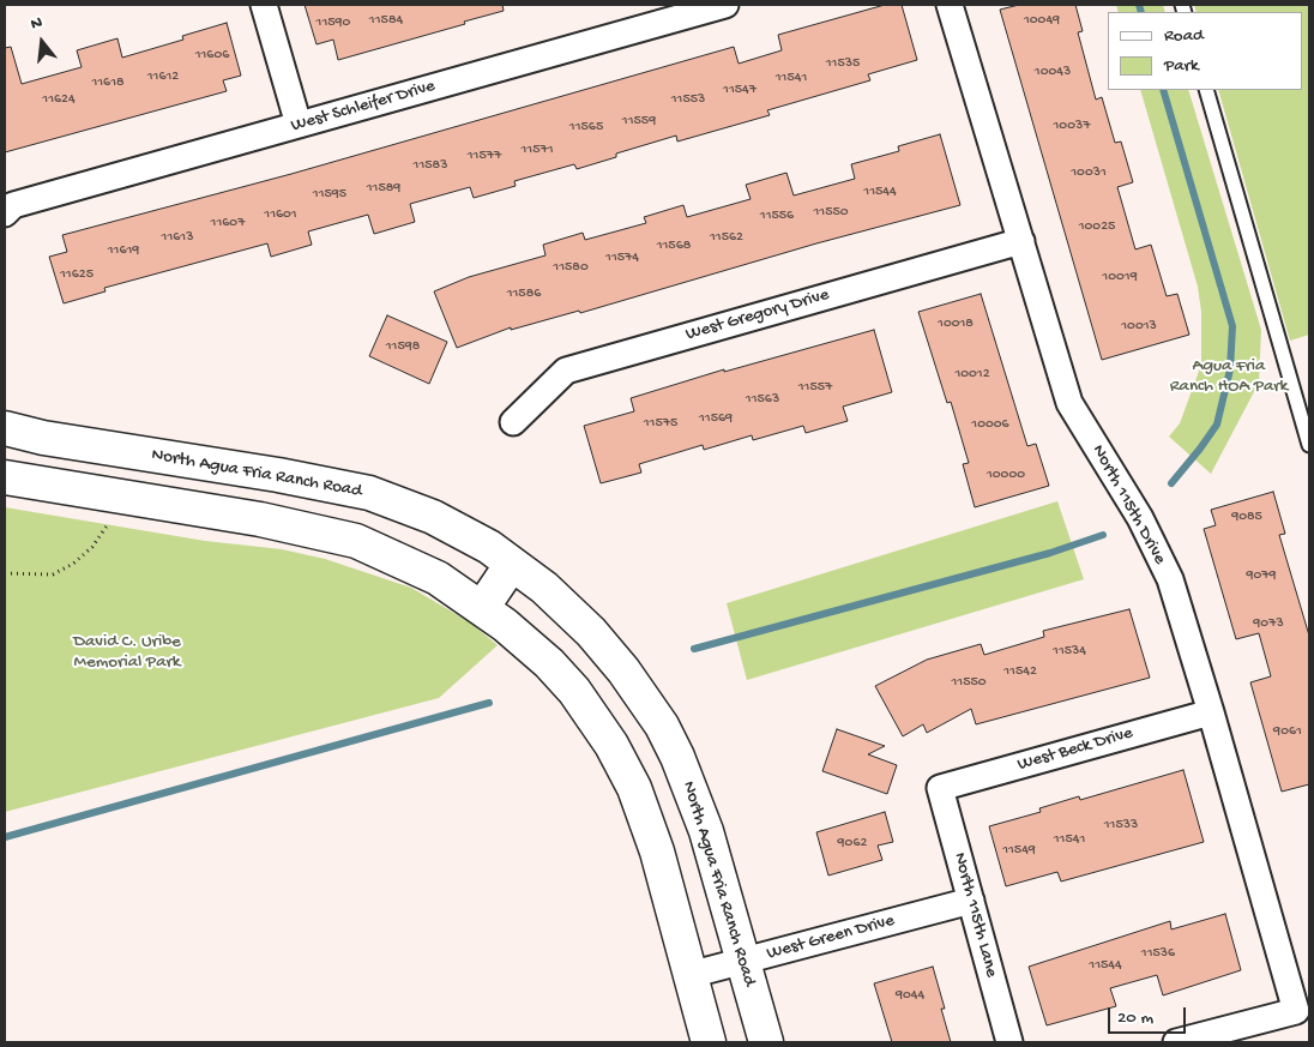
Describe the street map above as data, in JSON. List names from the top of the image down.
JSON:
{
  "streets": {
    "street": [
      "West Schleifer Drive",
      "West Gregory Drive",
      "North Agua Fria Ranch Road",
      "North 115th Drive",
      "West Beck Drive",
      "North 115th Lane",
      "West Green Drive"
    ]
  },
  "crossings": [
    ["West Gregory Drive", "North 115th Drive"],
    ["North Agua Fria Ranch Road", "West Green Drive"],
    ["North 115th Drive", "West Beck Drive"],
    ["West Beck Drive", "North 115th Lane"],
    ["North 115th Lane", "West Green Drive"]
  ],
  "parks": ["Agua Fria Ranch HOA Park", "David C. Uribe Memorial Park"],
  "house_numbers": [
    "11584",
    "10049",
    "11590",
    "11606",
    "11535",
    "10043",
    "11612",
    "11541",
    "11618",
    "11547",
    "11624",
    "11553",
    "11559",
    "10037",
    "11565",
    "11571",
    "11577",
    "11583",
    "10031",
    "11589",
    "11544",
    "11595",
    "11550",
    "11601",
    "11556",
    "11607",
    "10025",
    "11613",
    "11562",
    "11568",
    "11619",
    "11574",
    "11580",
    "11625",
    "10019",
    "11586",
    "10018",
    "10013",
    "11598",
    "10012",
    "11557",
    "11563",
    "11569",
    "11575",
    "10006",
    "10000",
    "9085",
    "9079",
    "9073",
    "11534",
    "11542",
    "11550",
    "9061",
    "11533",
    "11541",
    "9062",
    "11549",
    "11536",
    "11544",
    "9044"
  ],
  "legend": ["Road", "Park"],
  "scale_bar": "20 m",
  "north": "top"
}
